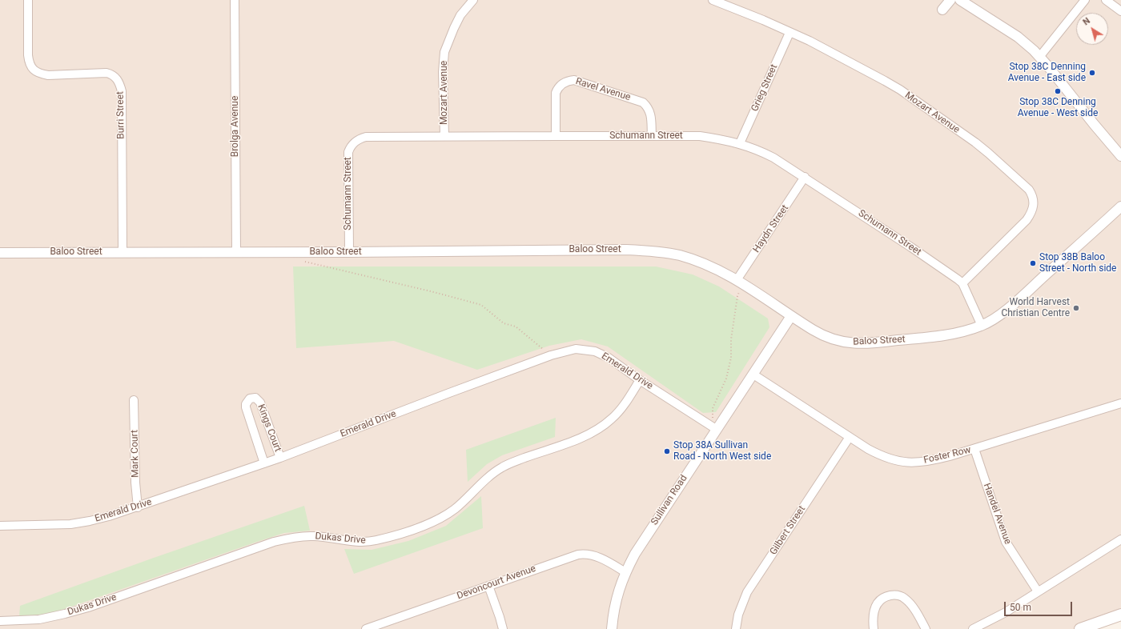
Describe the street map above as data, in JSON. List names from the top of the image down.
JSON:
{
  "streets": {
    "street": [
      "Grieg Street",
      "Ravel Avenue",
      "Mozart Avenue",
      "Burri Street",
      "Brolga Avenue",
      "Schumann Street",
      "Haydn Street",
      "Baloo Street",
      "Emerald Drive",
      "Kings Court",
      "Mark Court",
      "Foster Row",
      "Sullivan Road",
      "Handel Avenue",
      "Gilbert Street",
      "Dukas Drive",
      "Devoncourt Avenue"
    ]
  },
  "crossings": [
    ["Grieg Street", "Mozart Avenue"],
    ["Grieg Street", "Schumann Street"],
    ["Ravel Avenue", "Schumann Street"],
    ["Mozart Avenue", "Schumann Street"],
    ["Burri Street", "Baloo Street"],
    ["Brolga Avenue", "Baloo Street"],
    ["Schumann Street", "Haydn Street"],
    ["Schumann Street", "Baloo Street"],
    ["Haydn Street", "Baloo Street"],
    ["Baloo Street", "Sullivan Road"],
    ["Emerald Drive", "Kings Court"],
    ["Emerald Drive", "Mark Court"],
    ["Emerald Drive", "Sullivan Road"],
    ["Emerald Drive", "Dukas Drive"],
    ["Foster Row", "Sullivan Road"],
    ["Foster Row", "Handel Avenue"],
    ["Foster Row", "Gilbert Street"],
    ["Sullivan Road", "Devoncourt Avenue"]
  ],
  "places": [
    "Stop 38C Denning Avenue - East side",
    "Stop 38C Denning Avenue - West side",
    "Stop 38B Baloo Street - North side",
    "World Harvest Christian Centre",
    "Stop 38A Sullivan Road - North West side"
  ],
  "scale_bar": "50 m",
  "north": "top left"
}
